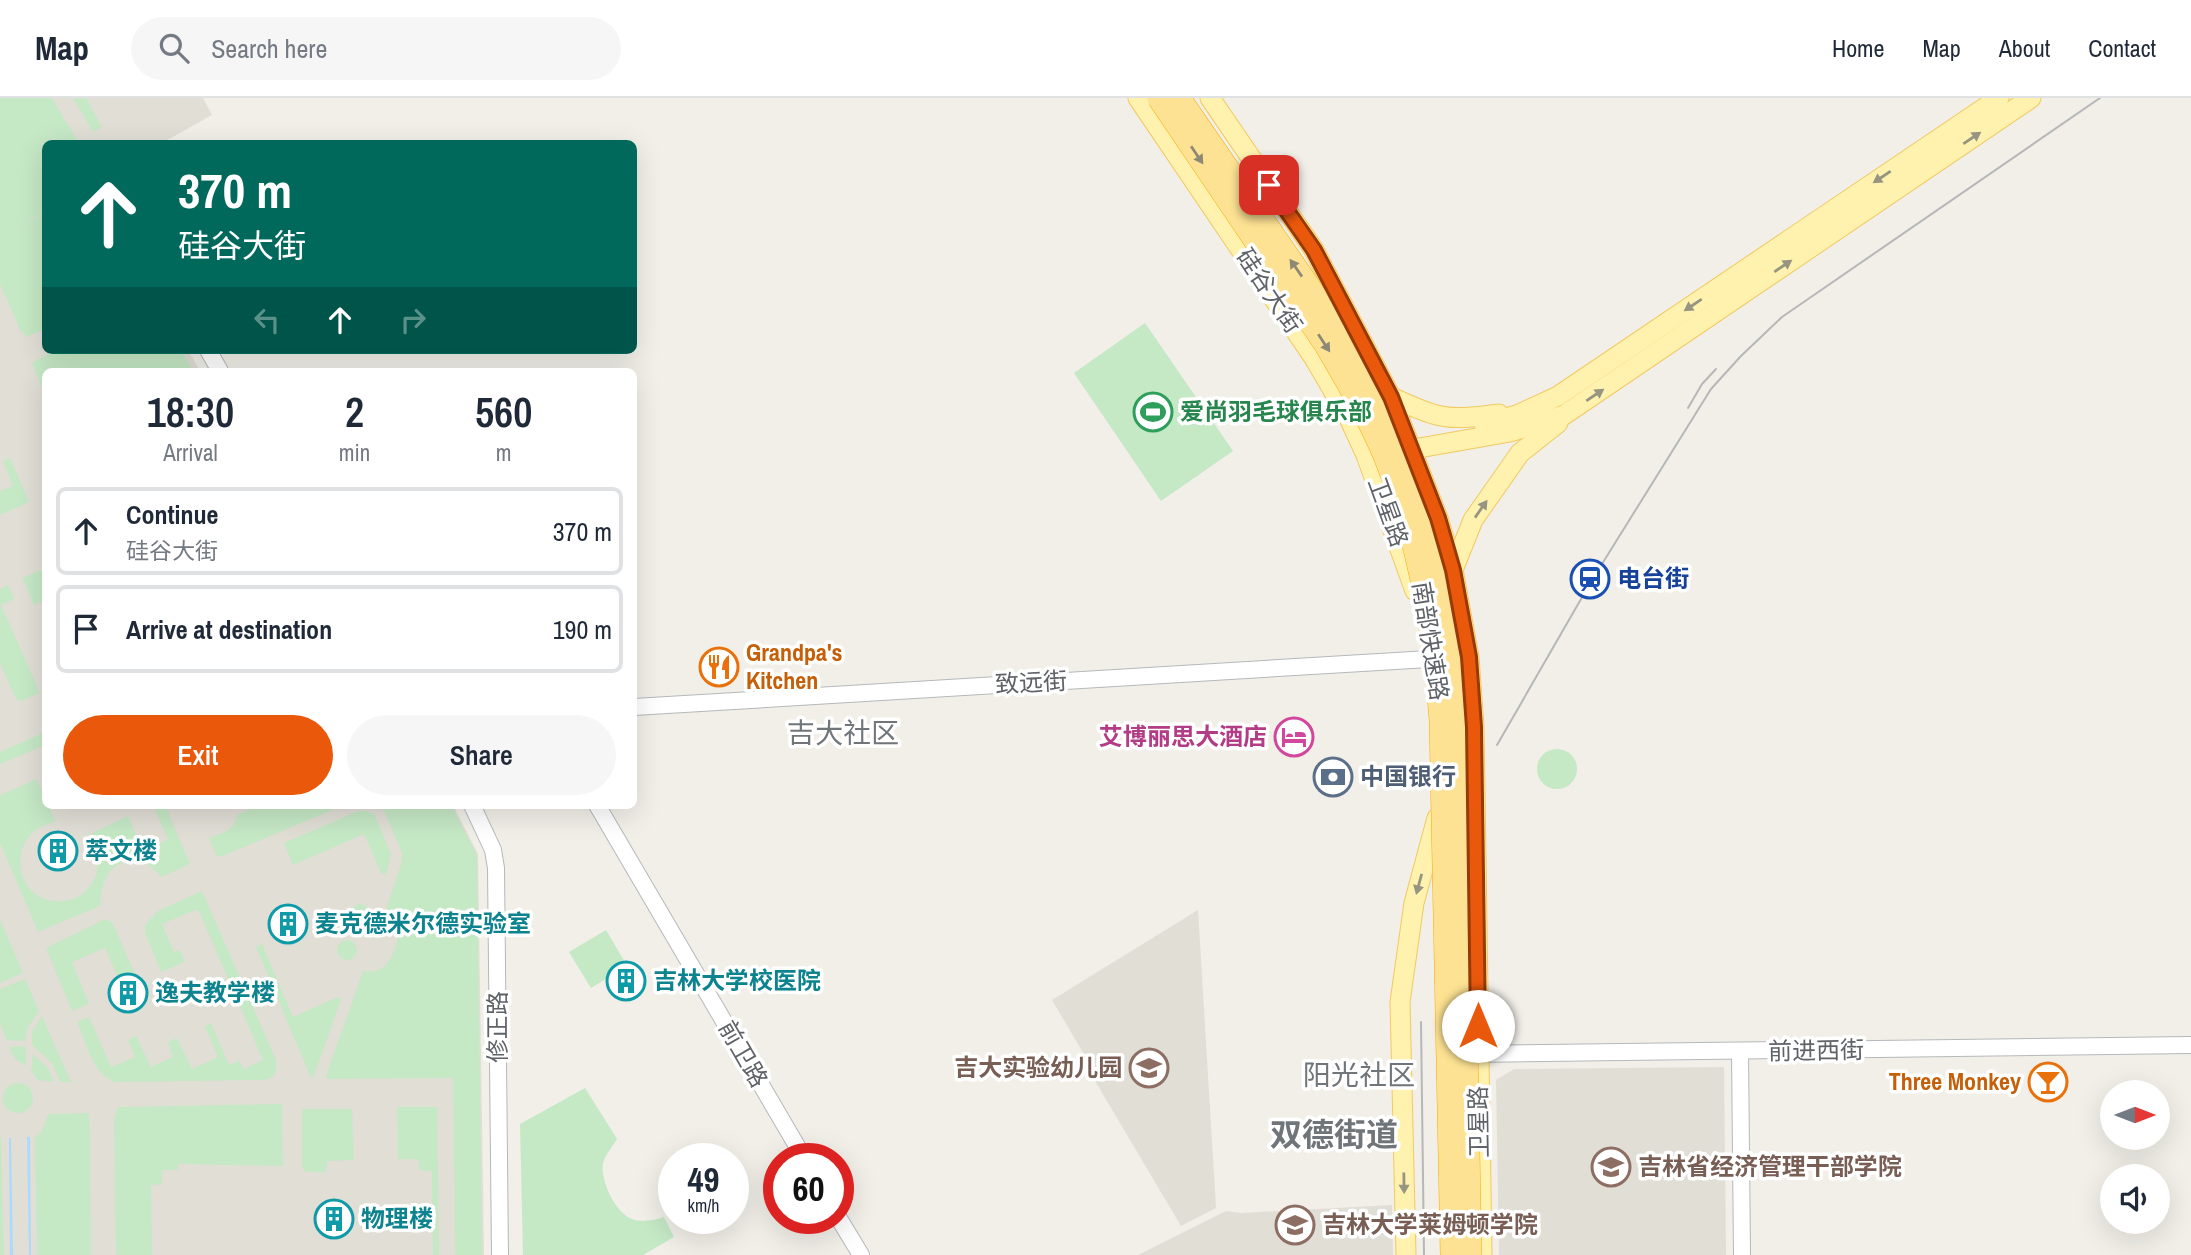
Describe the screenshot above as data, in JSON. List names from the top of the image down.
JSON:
{
  "streets": {
    "highway": ["南部快速路"],
    "main road": ["硅谷大街", "卫星路"],
    "street": [
      "致远街",
      "修正路",
      "前进西街",
      "前卫路"
    ]
  },
  "crossings": [
    ["硅谷大街", "卫星路"],
    ["卫星路", "致远街"],
    ["卫星路", "前进西街"]
  ],
  "districts": ["吉大社区", "阳光社区", "双德街道"],
  "places": {
    "sports": ["爱尚羽毛球俱乐部"],
    "station": ["电台街"],
    "restaurant": ["Grandpa's Kitchen"],
    "hotel": ["艾博丽思大酒店"],
    "bank": ["中国银行"],
    "building": [
      "萃文楼",
      "麦克德米尔德实验室",
      "吉林大学校医院",
      "逸夫教学楼",
      "物理楼"
    ],
    "school or university": ["吉大实验幼儿园", "吉林省经济管理干部学院", "吉林大学莱姆顿学院"],
    "bar": ["Three Monkey"]
  },
  "north": "right",
  "page": {
    "header": "Map",
    "search": "Search here",
    "nav": [
      "Home",
      "Map",
      "About",
      "Contact"
    ],
    "turn": ["370 m", "硅谷大街"],
    "eta": [
      "18:30",
      "Arrival",
      "2",
      "min",
      "560",
      "m"
    ],
    "list": [
      {
        "name": "Continue",
        "note": "硅谷大街",
        "value": "370 m"
      },
      {
        "name": "Arrive at destination",
        "value": "190 m"
      }
    ],
    "buttons": ["Exit", "Share"],
    "speed": "49 km/h",
    "limit": "60"
  }
}
